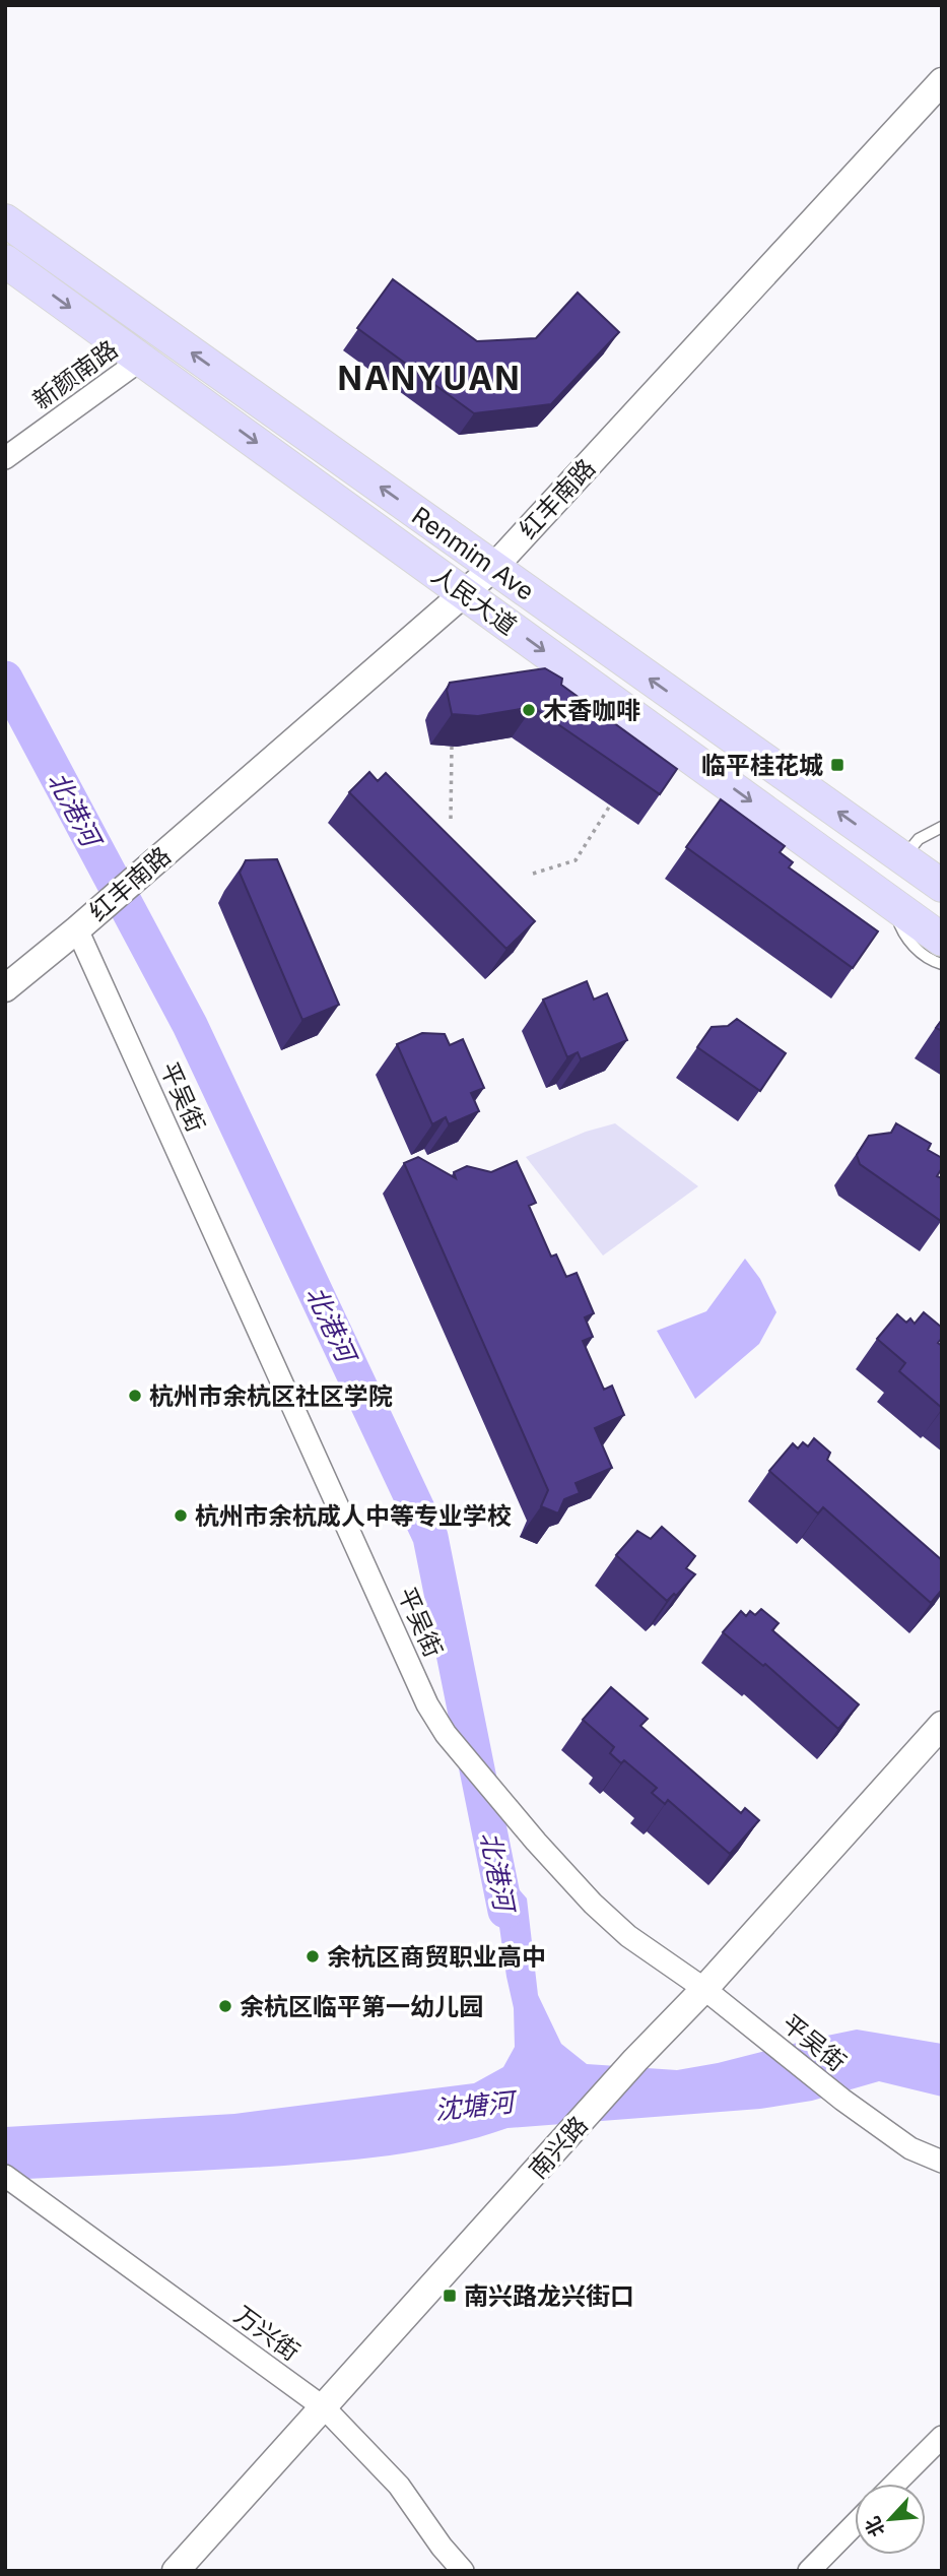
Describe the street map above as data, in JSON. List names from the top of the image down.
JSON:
{
  "streets": {
    "main road": ["Renmim Ave", "人民大道"],
    "street": [
      "新颜南路",
      "红丰南路",
      "平吴街",
      "南兴路",
      "万兴街"
    ]
  },
  "crossings": [
    ["新颜南路", "人民大道"],
    ["红丰南路", "Renmim Ave"],
    ["红丰南路", "人民大道"],
    ["红丰南路", "平吴街"],
    ["平吴街", "南兴路"],
    ["南兴路", "万兴街"]
  ],
  "one_way": ["Renmim Ave", "人民大道"],
  "districts": ["NANYUAN"],
  "water": ["北港河", "沈塘河"],
  "places": {
    "other": [
      "木香咖啡",
      "杭州市余杭区社区学院",
      "杭州市余杭成人中等专业学校",
      "余杭区商贸职业高中",
      "余杭区临平第一幼儿园"
    ],
    "transit": ["临平桂花城", "南兴路龙兴街口"]
  },
  "north": "bottom left"
}
